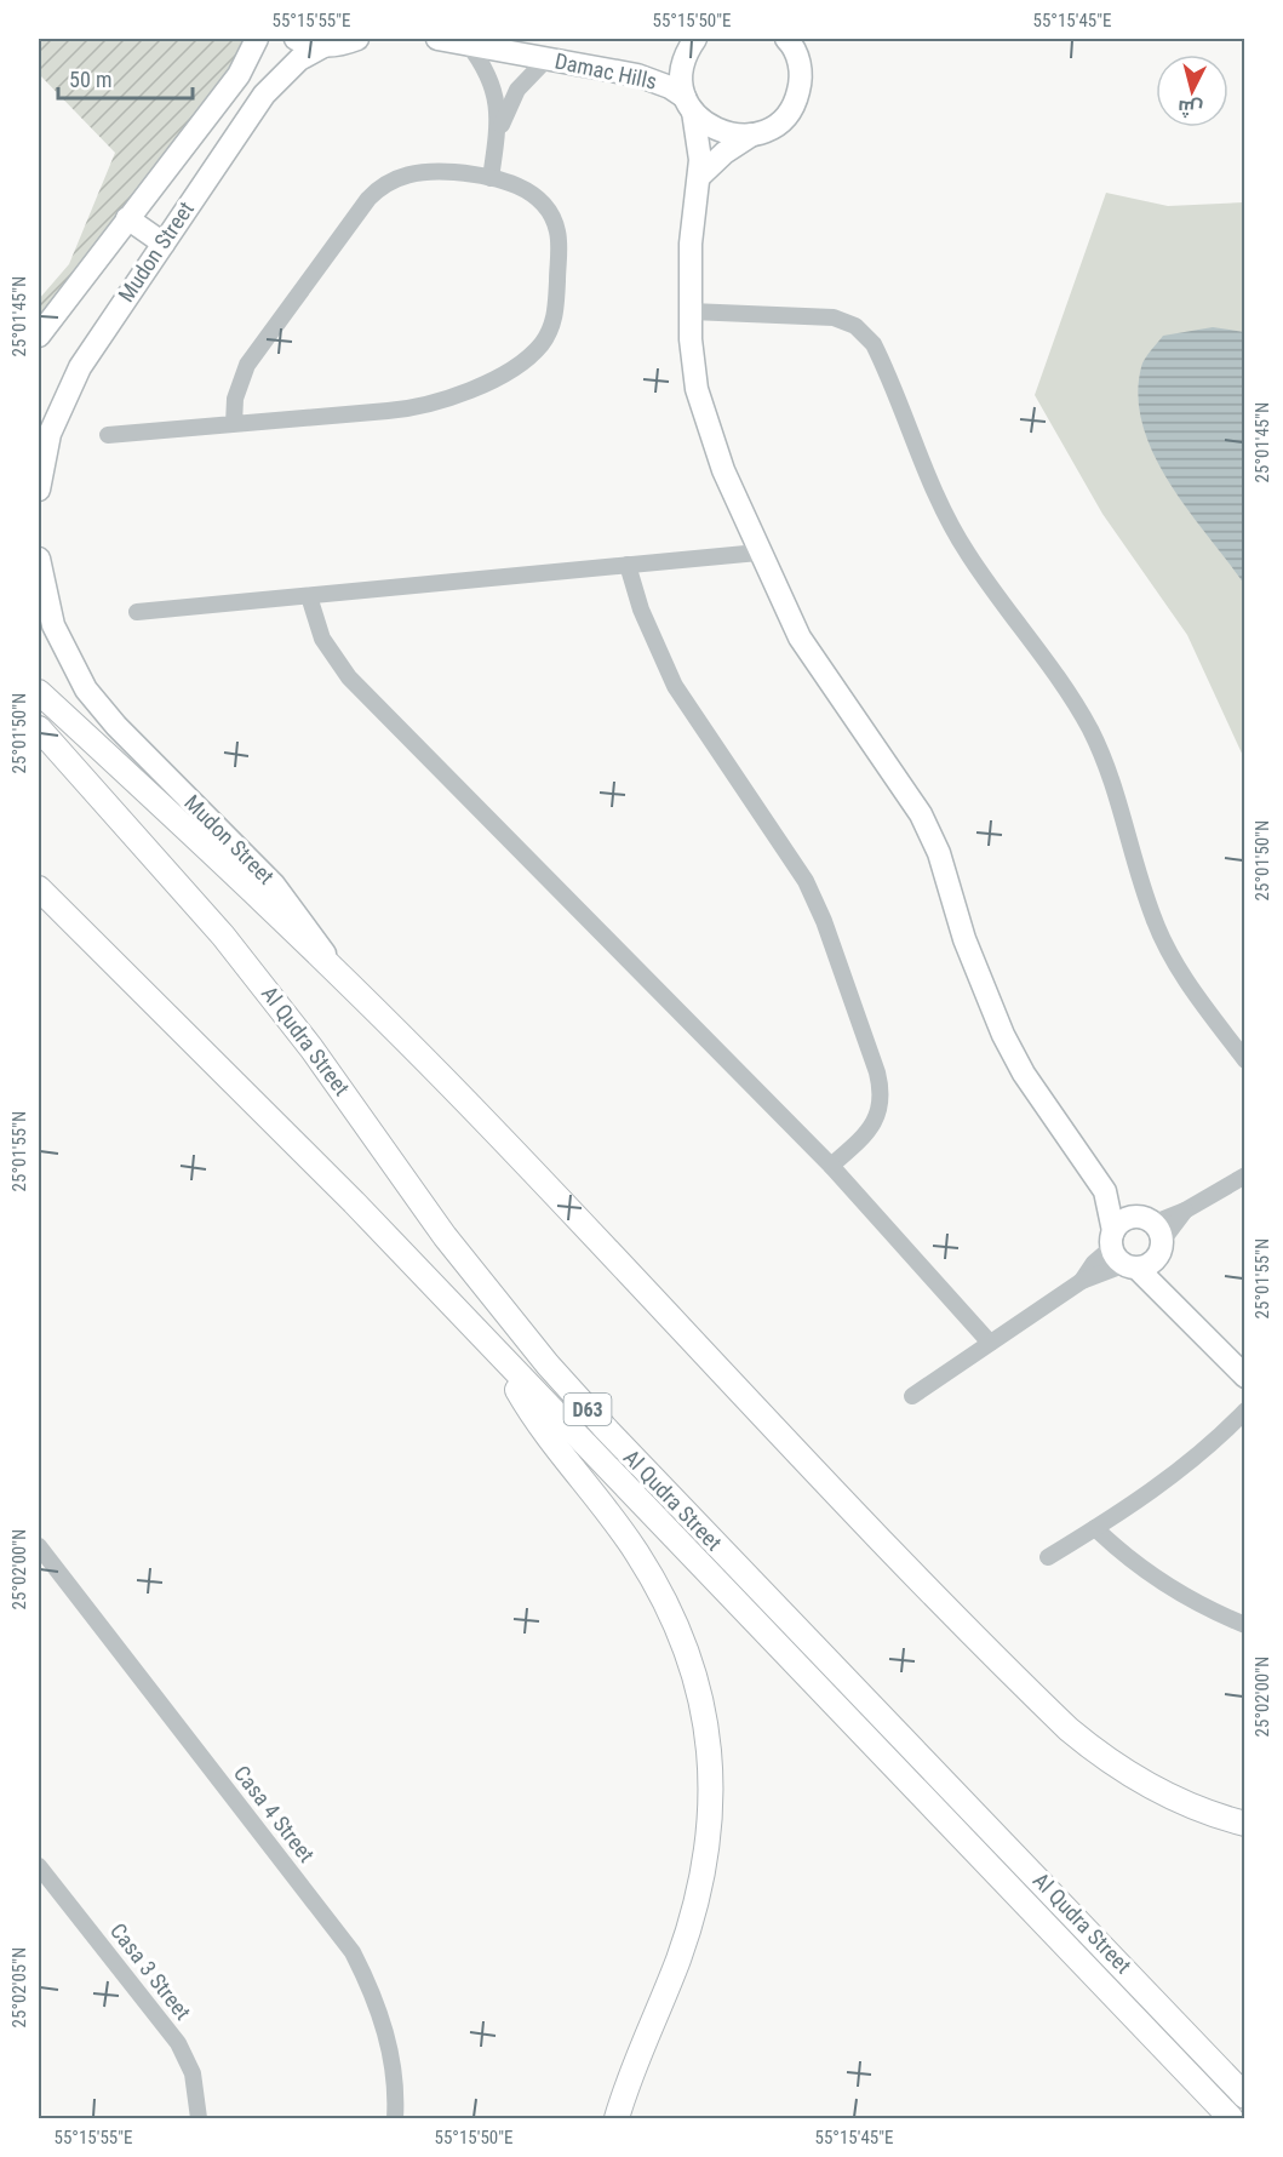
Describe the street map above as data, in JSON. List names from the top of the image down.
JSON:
{
  "streets": {
    "main road": ["Al Qudra Street", "D63"],
    "street": [
      "Damac Hills",
      "Mudon Street",
      "Casa 4 Street",
      "Casa 3 Street"
    ]
  },
  "scale_bar": "50 m",
  "north": "bottom",
  "coordinates": [
    "55°15'55\"E",
    "55°15'50\"E",
    "55°15'45\"E",
    "25°01'45\"N",
    "25°01'50\"N",
    "25°01'55\"N",
    "25°02'00\"N",
    "25°02'05\"N"
  ]
}
